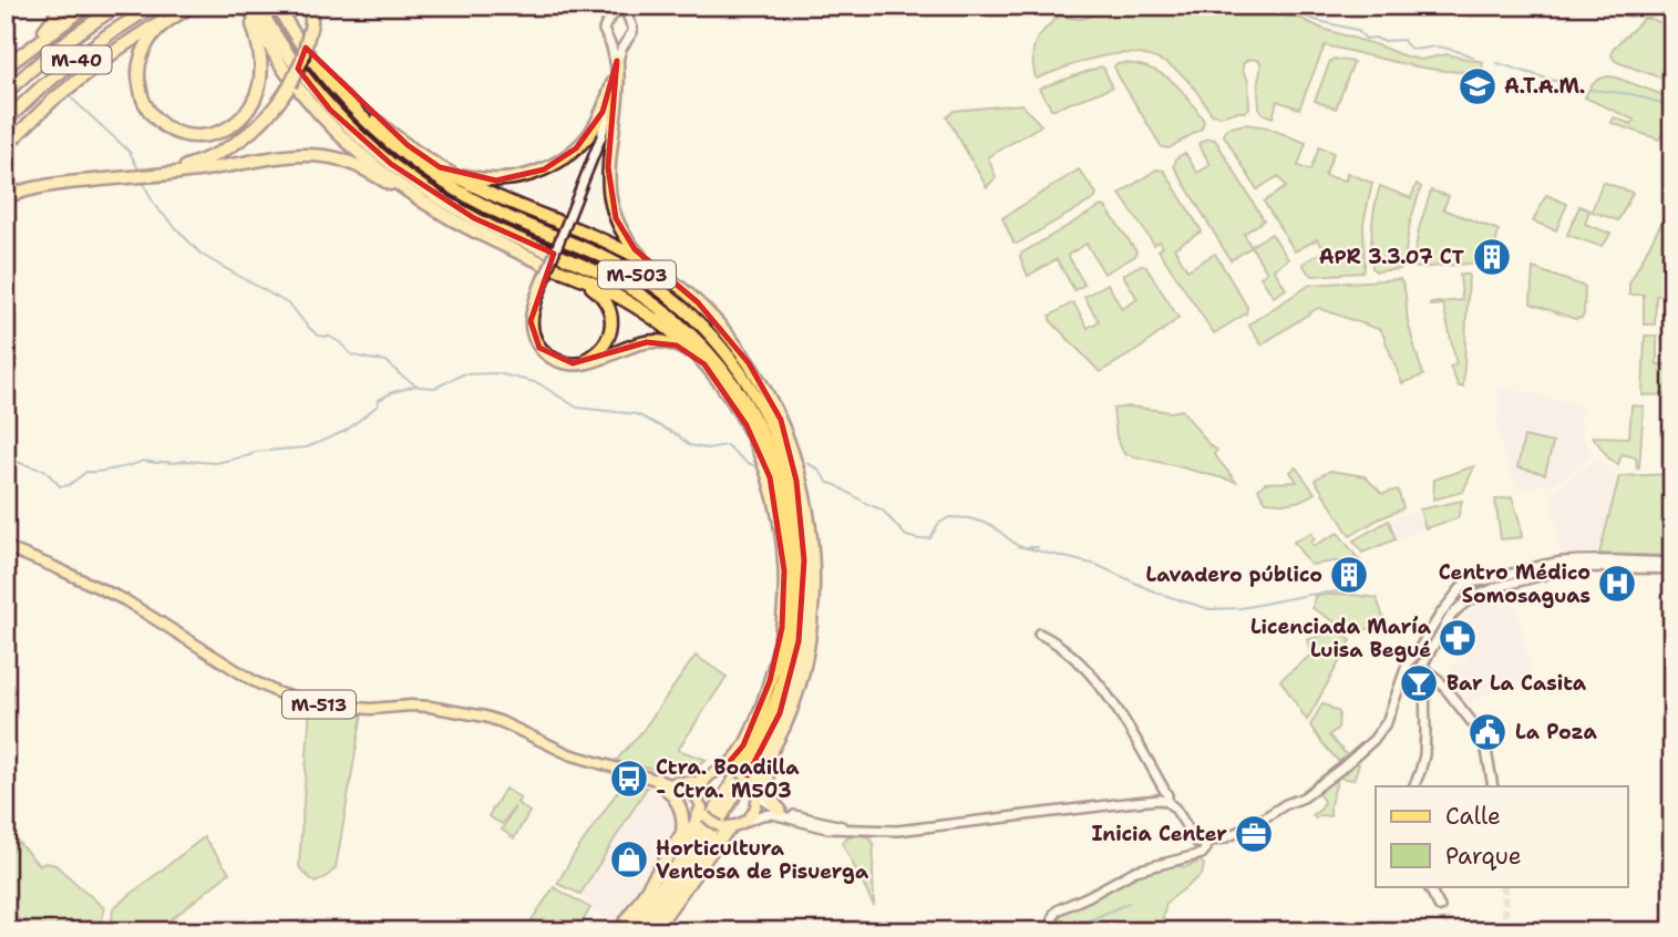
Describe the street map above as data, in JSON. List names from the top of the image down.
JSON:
{
  "streets": {
    "highway": ["M-40", "M-503"],
    "main road": ["M-513"]
  },
  "crossings": [
    ["M-503", "M-513"]
  ],
  "places": {
    "school or university": ["A.T.A.M."],
    "building": ["APR 3.3.07 CT", "Lavadero público"],
    "hospital": ["Centro Médico Somosaguas"],
    "pharmacy": ["Licenciada María Luisa Begué"],
    "bar": ["Bar La Casita"],
    "public building": ["La Poza"],
    "bus stop": ["Ctra. Boadilla - Ctra. M503"],
    "office": ["Inicia Center"],
    "shop": ["Horticultura Ventosa de Pisuerga"]
  },
  "legend": ["Calle", "Parque"]
}
